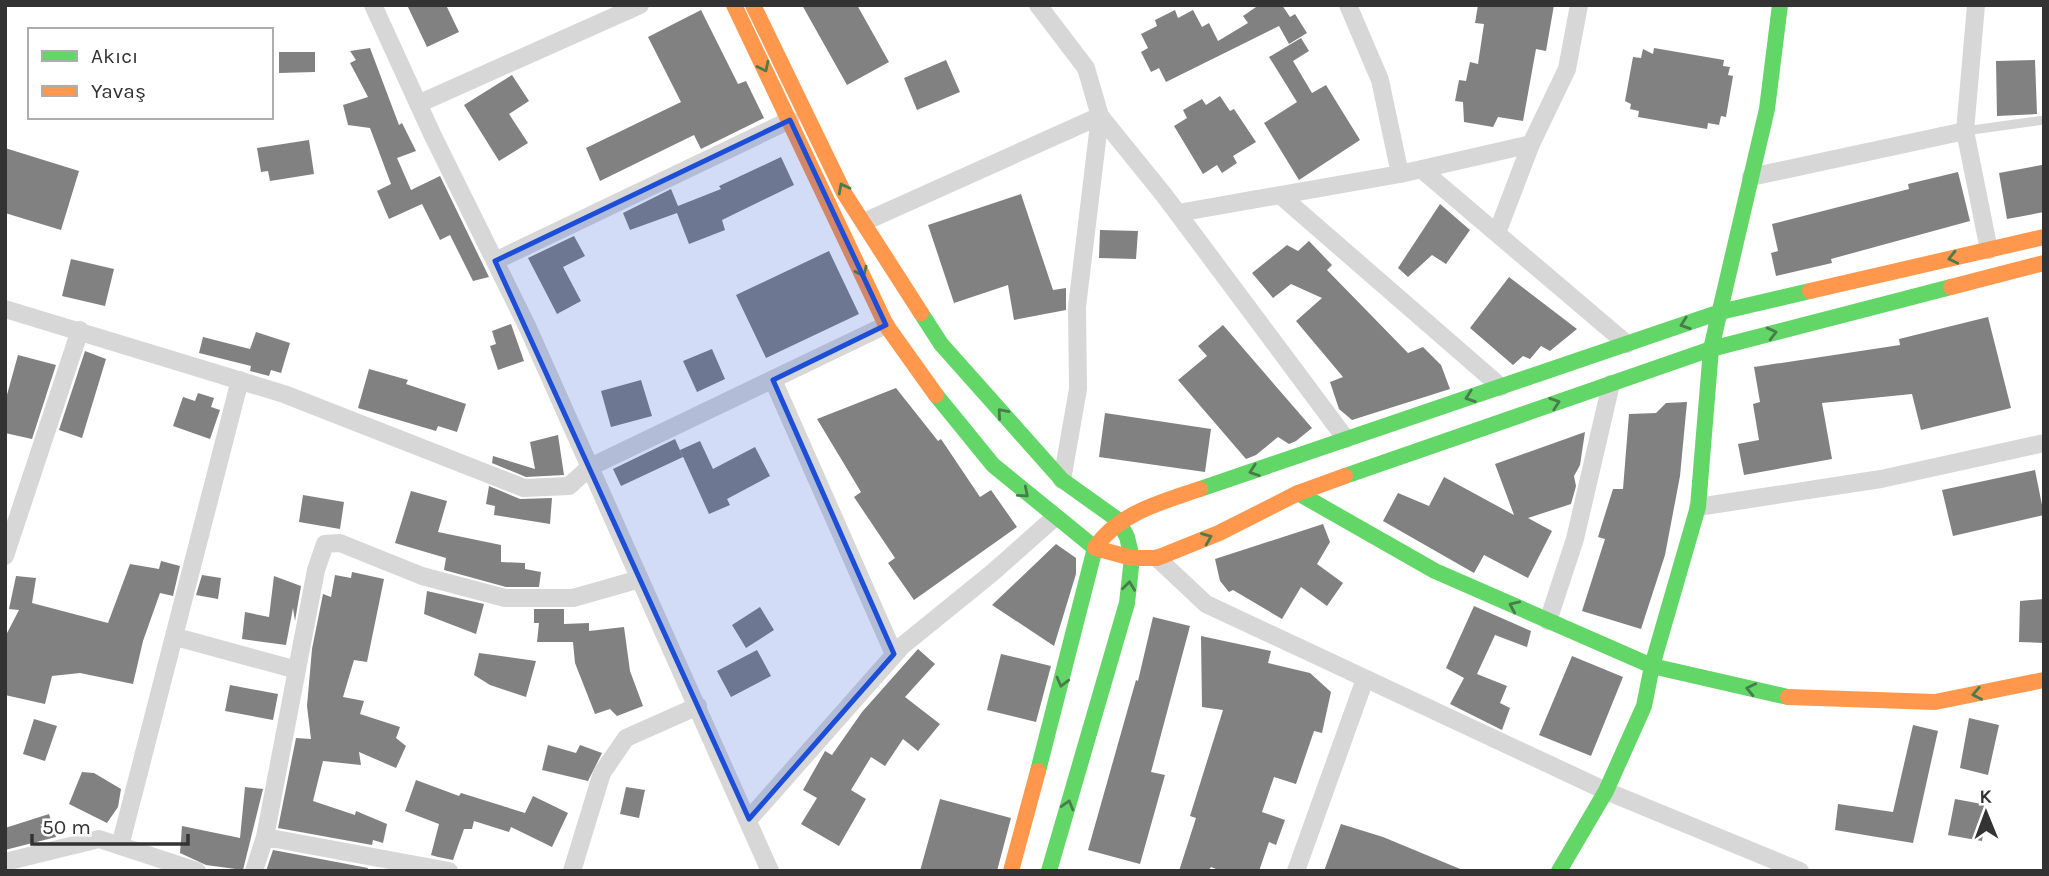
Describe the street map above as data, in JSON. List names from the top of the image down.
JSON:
{
  "legend": ["Akıcı", "Yavaş"],
  "scale_bar": "50 m",
  "north": "top"
}
